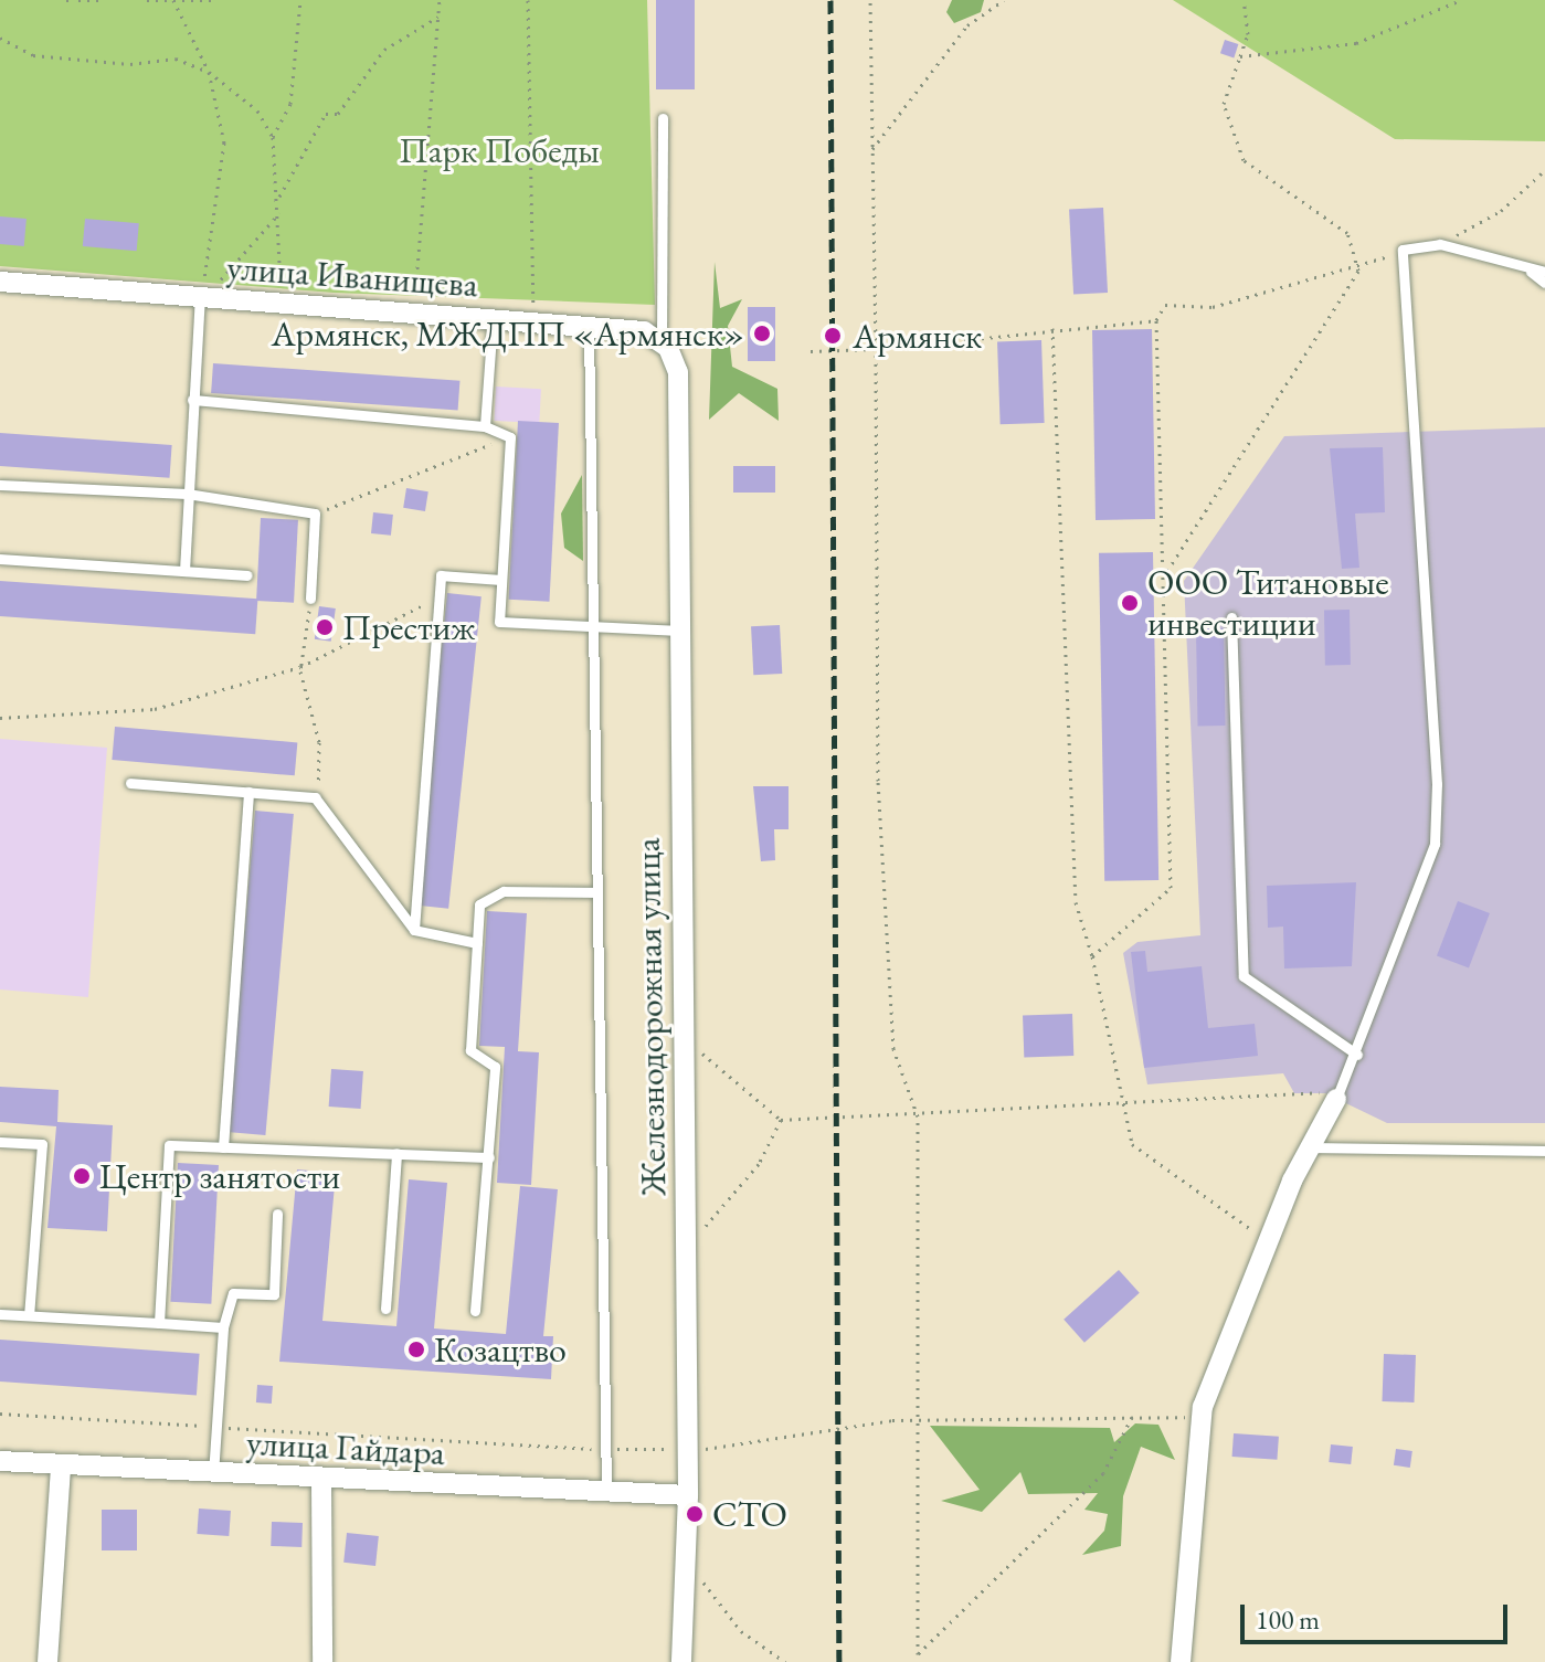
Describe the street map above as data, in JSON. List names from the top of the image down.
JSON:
{
  "streets": {
    "street": ["улица Иванищева", "Железнодорожная улица", "улица Гайдара"]
  },
  "crossings": [
    ["улица Иванищева", "Железнодорожная улица"],
    ["Железнодорожная улица", "улица Гайдара"]
  ],
  "parks": ["Парк Победы"],
  "places": [
    "Армянск, МЖДПП «Армянск»",
    "Армянск",
    "ООО Титановые инвестиции",
    "Престиж",
    "Центр занятости",
    "Козацтво",
    "СТО"
  ],
  "scale_bar": "100 m"
}
